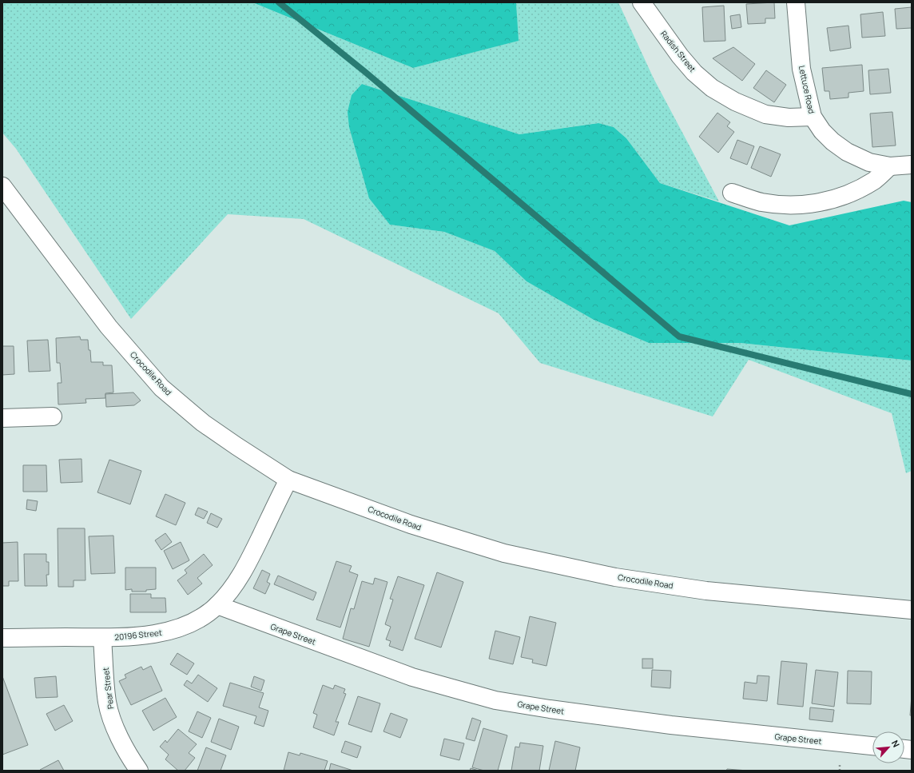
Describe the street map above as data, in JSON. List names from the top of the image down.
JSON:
{
  "streets": {
    "street": [
      "Radish Street",
      "Lettuce Road",
      "Crocodile Road",
      "Grape Street",
      "20196 Street",
      "Pear Street"
    ]
  },
  "crossings": [
    ["Radish Street", "Lettuce Road"],
    ["Crocodile Road", "20196 Street"],
    ["Grape Street", "20196 Street"],
    ["20196 Street", "Pear Street"]
  ],
  "north": "top right"
}
